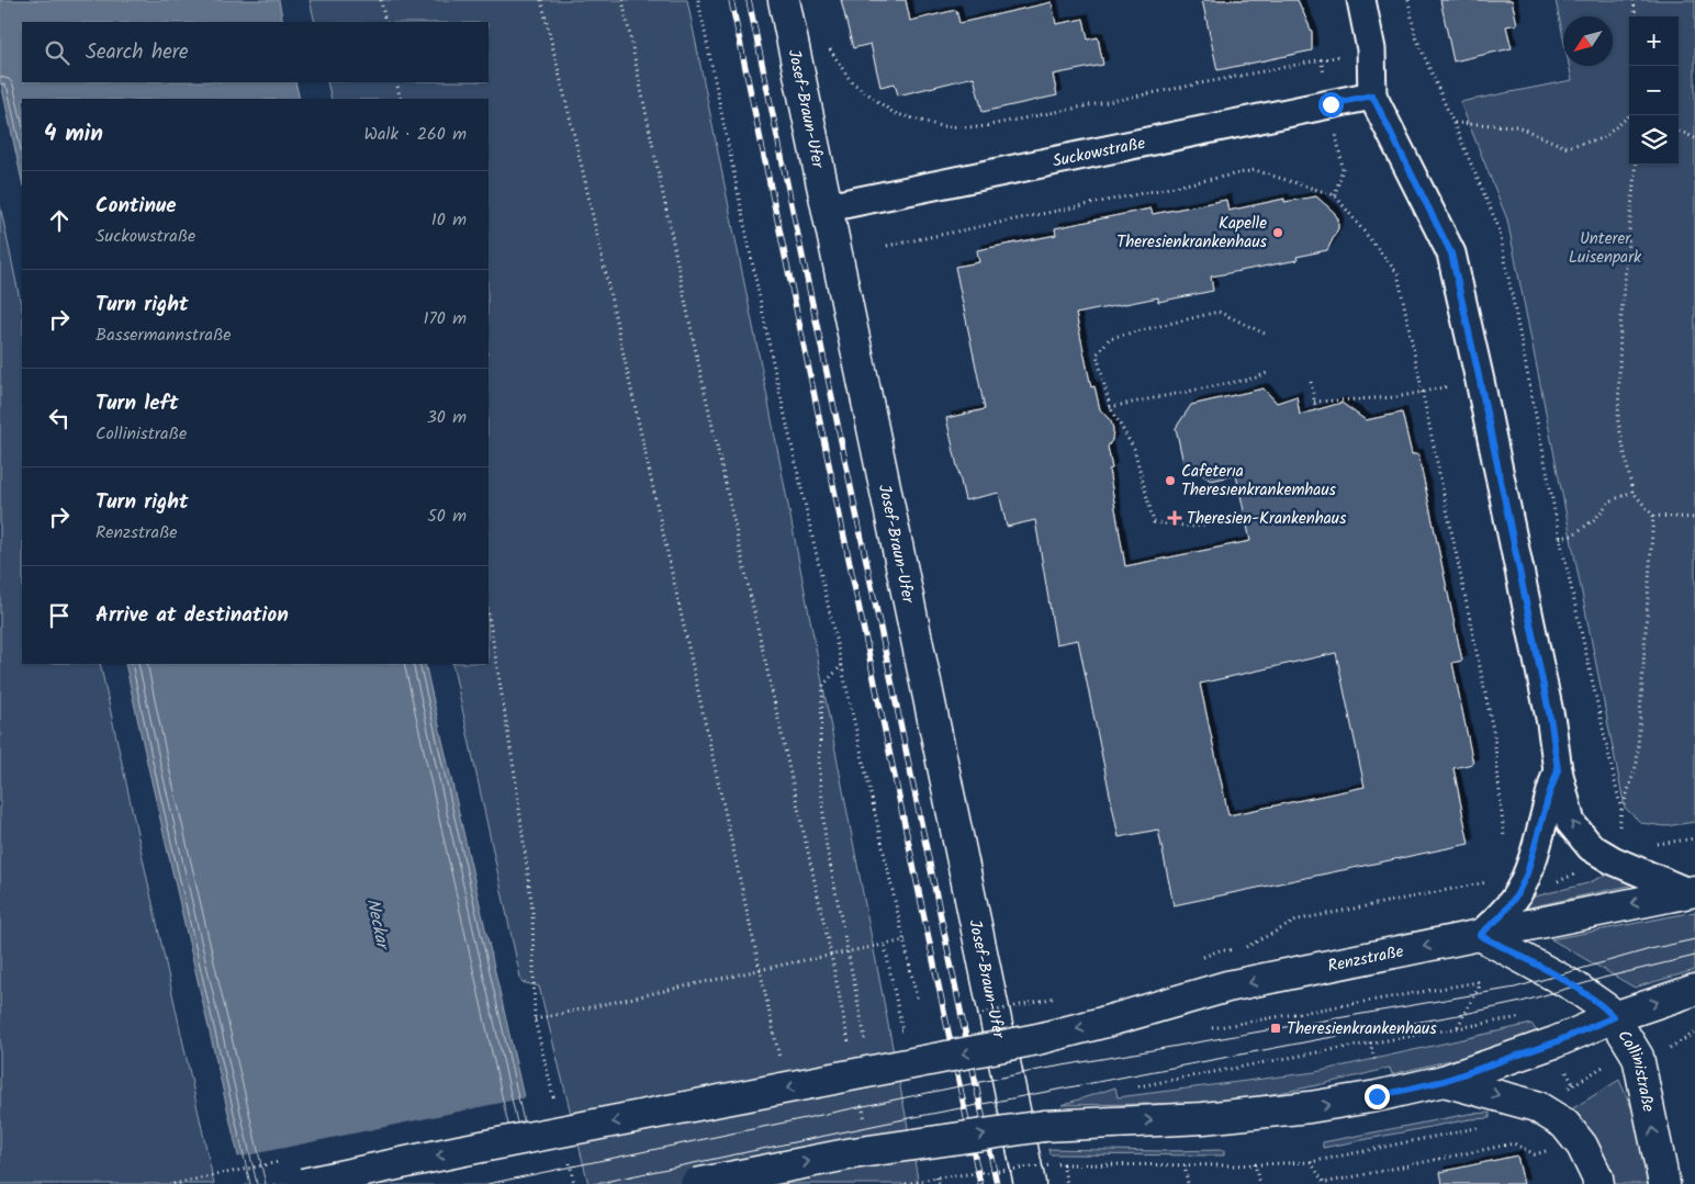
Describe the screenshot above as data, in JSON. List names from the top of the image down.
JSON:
{
  "streets": {
    "main road": ["Josef-Braun-Ufer", "Renzstraße", "Collinistraße"],
    "street": ["Suckowstraße"]
  },
  "crossings": [
    ["Josef-Braun-Ufer", "Suckowstraße"],
    ["Renzstraße", "Collinistraße"]
  ],
  "one_way": ["Collinistraße"],
  "water": ["Neckar"],
  "parks": ["Unterer Luisenpark"],
  "places": {
    "other": ["Kapelle Theresienkrankenhaus", "Cafeterıa Theresıenkrankemhaus"],
    "health": ["Theresien-Krankenhaus"],
    "transit": ["Theresienkrankenhaus"]
  },
  "north": "bottom left",
  "page": {
    "map_buttons": ["+", "−"],
    "search": "Search here",
    "heading": ["4 min", "Walk · 260 m"],
    "list": [
      ["Continue", "Suckowstraße", "10 m"],
      ["Turn right", "Bassermannstraße", "170 m"],
      ["Turn left", "Collinistraße", "30 m"],
      ["Turn right", "Renzstraße", "50 m"],
      "Arrive at destination"
    ]
  }
}
